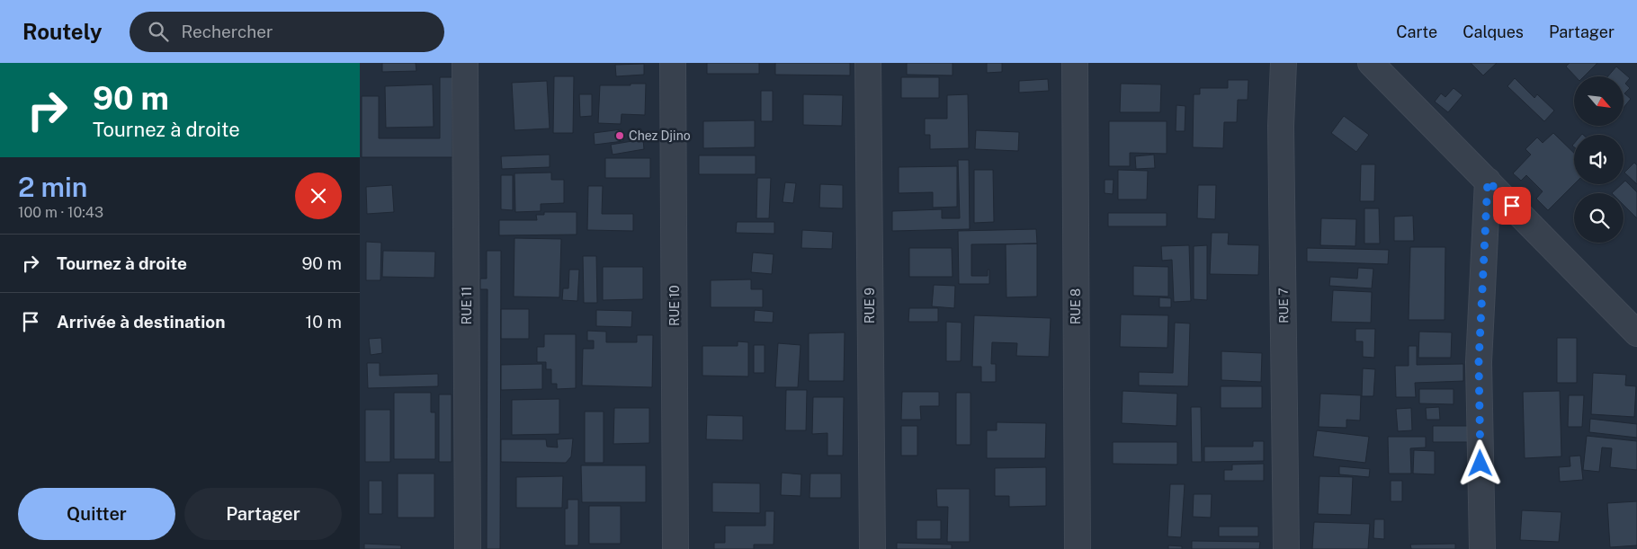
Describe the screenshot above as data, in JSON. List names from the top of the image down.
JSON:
{
  "streets": {
    "street": [
      "RUE 11",
      "RUE 10",
      "RUE 9",
      "RUE 7",
      "RUE 8"
    ]
  },
  "places": ["Chez Djino"],
  "north": "bottom right",
  "page": {
    "header": "Routely",
    "search": "Rechercher",
    "nav": ["Carte", "Calques", "Partager"],
    "turn": ["90 m", "Tournez à droite"],
    "heading": ["2 min", "100 m · 10:43"],
    "list": [
      {
        "name": "Tournez à droite",
        "value": "90 m"
      },
      {
        "name": "Arrivée à destination",
        "value": "10 m"
      }
    ],
    "buttons": ["Quitter", "Partager"]
  }
}
